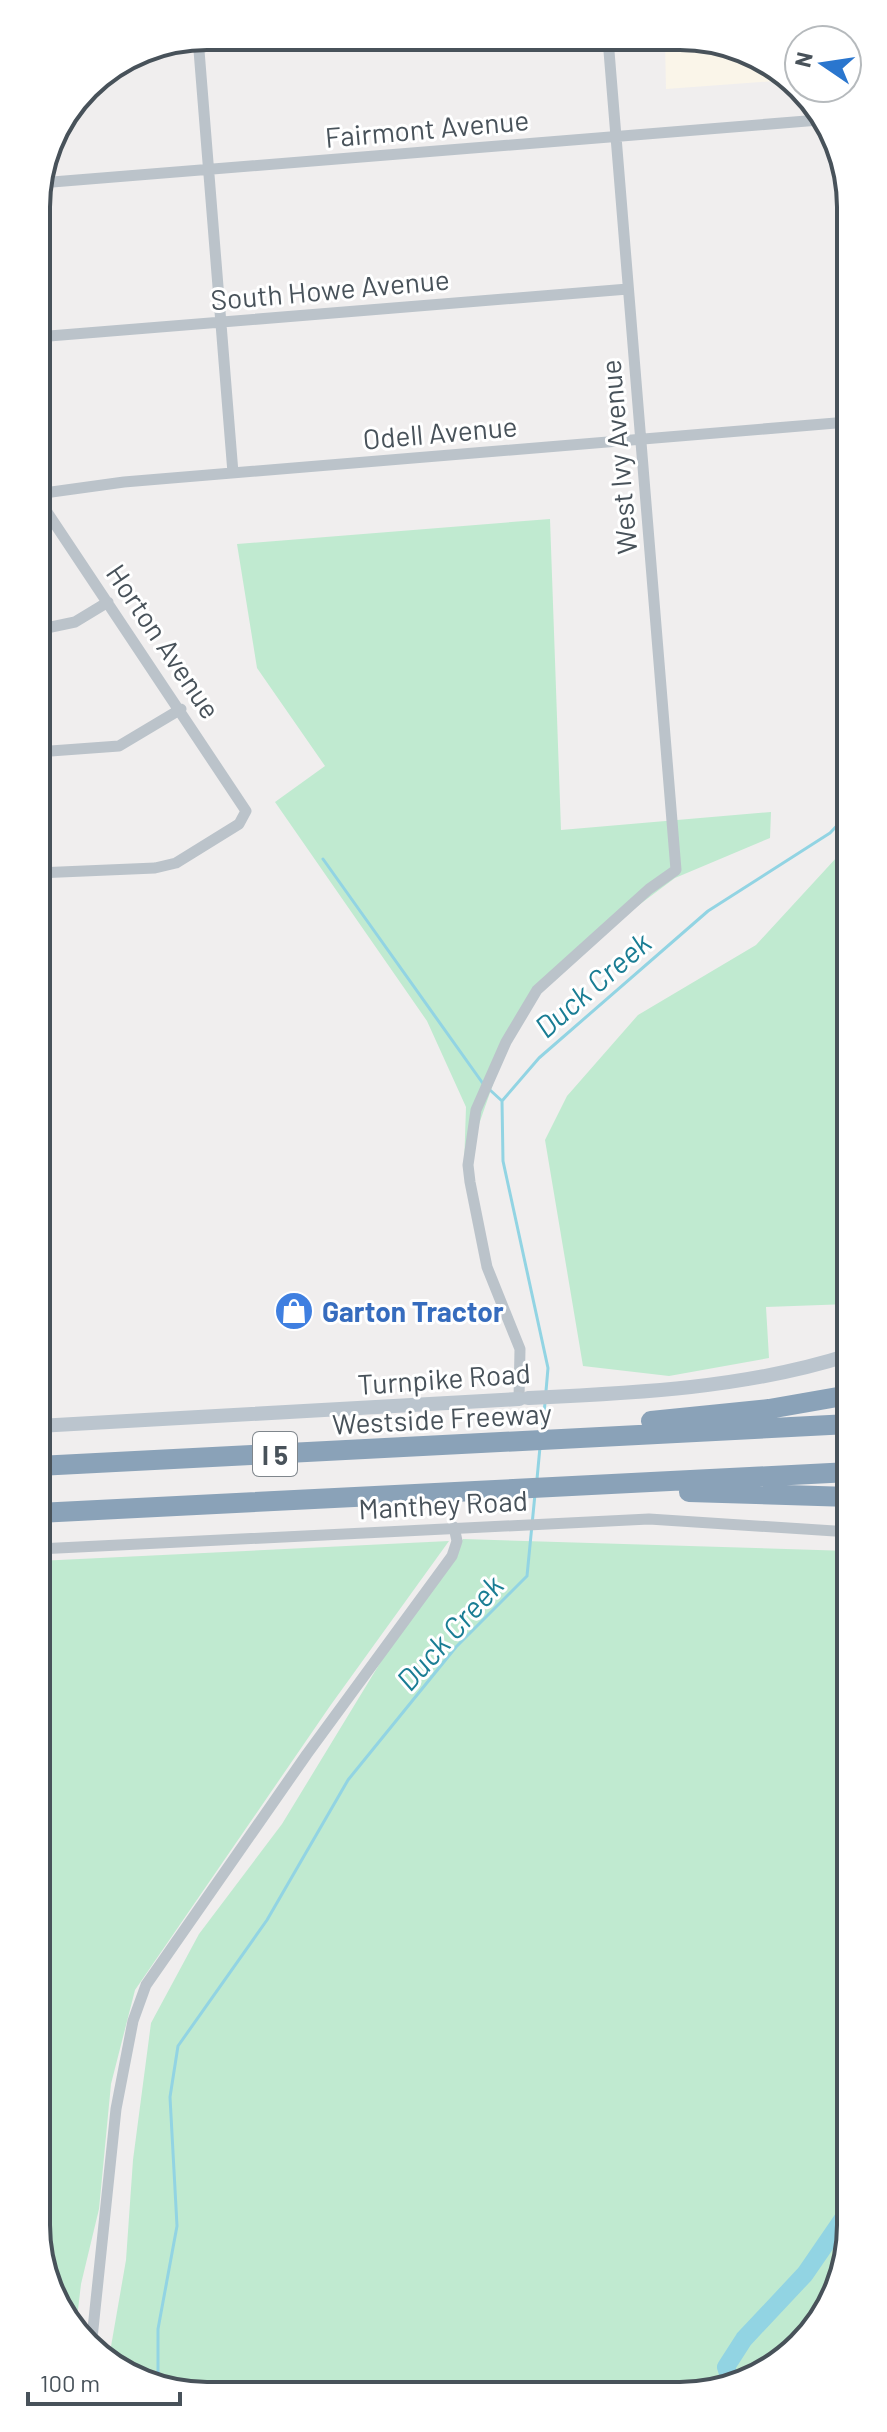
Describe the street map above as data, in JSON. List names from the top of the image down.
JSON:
{
  "streets": {
    "highway": ["Westside Freeway", "I 5"],
    "street": [
      "Fairmont Avenue",
      "South Howe Avenue",
      "Odell Avenue",
      "West Ivy Avenue",
      "Horton Avenue",
      "Turnpike Road",
      "Manthey Road"
    ]
  },
  "crossings": [
    ["Fairmont Avenue", "West Ivy Avenue"],
    ["South Howe Avenue", "West Ivy Avenue"],
    ["Odell Avenue", "West Ivy Avenue"],
    ["West Ivy Avenue", "Turnpike Road"]
  ],
  "water": ["Duck Creek"],
  "places": {
    "shop": ["Garton Tractor"]
  },
  "scale_bar": "100 m",
  "north": "left"
}
